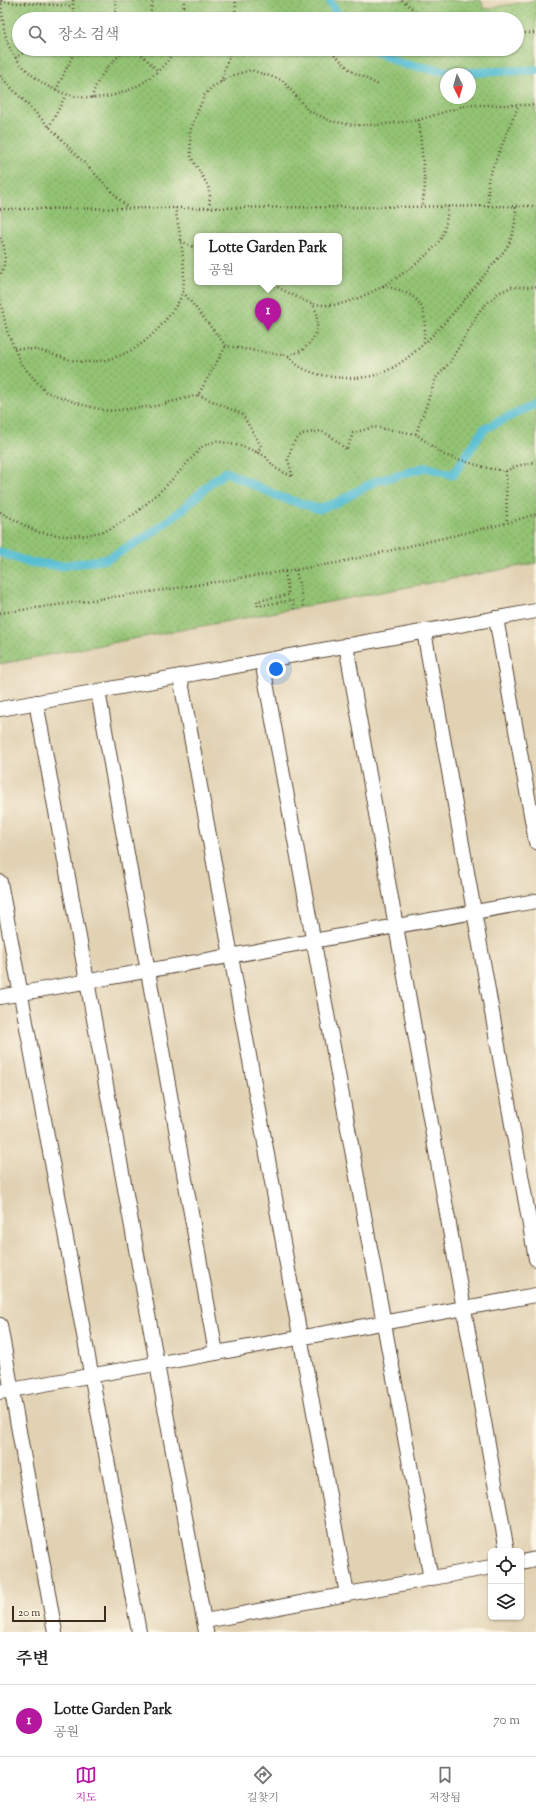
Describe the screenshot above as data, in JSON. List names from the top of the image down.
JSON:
{
  "scale_bar": "20 m",
  "north": "bottom",
  "page": {
    "search": "장소 검색",
    "popup": ["Lotte Garden Park", "공원"],
    "pins": "1",
    "scale": "20 m",
    "heading": "주변",
    "list": [
      {
        "mark": "1",
        "name": "Lotte Garden Park",
        "note": "공원",
        "value": "70 m"
      }
    ],
    "nav": ["지도", "길찾기", "저장됨"]
  }
}
